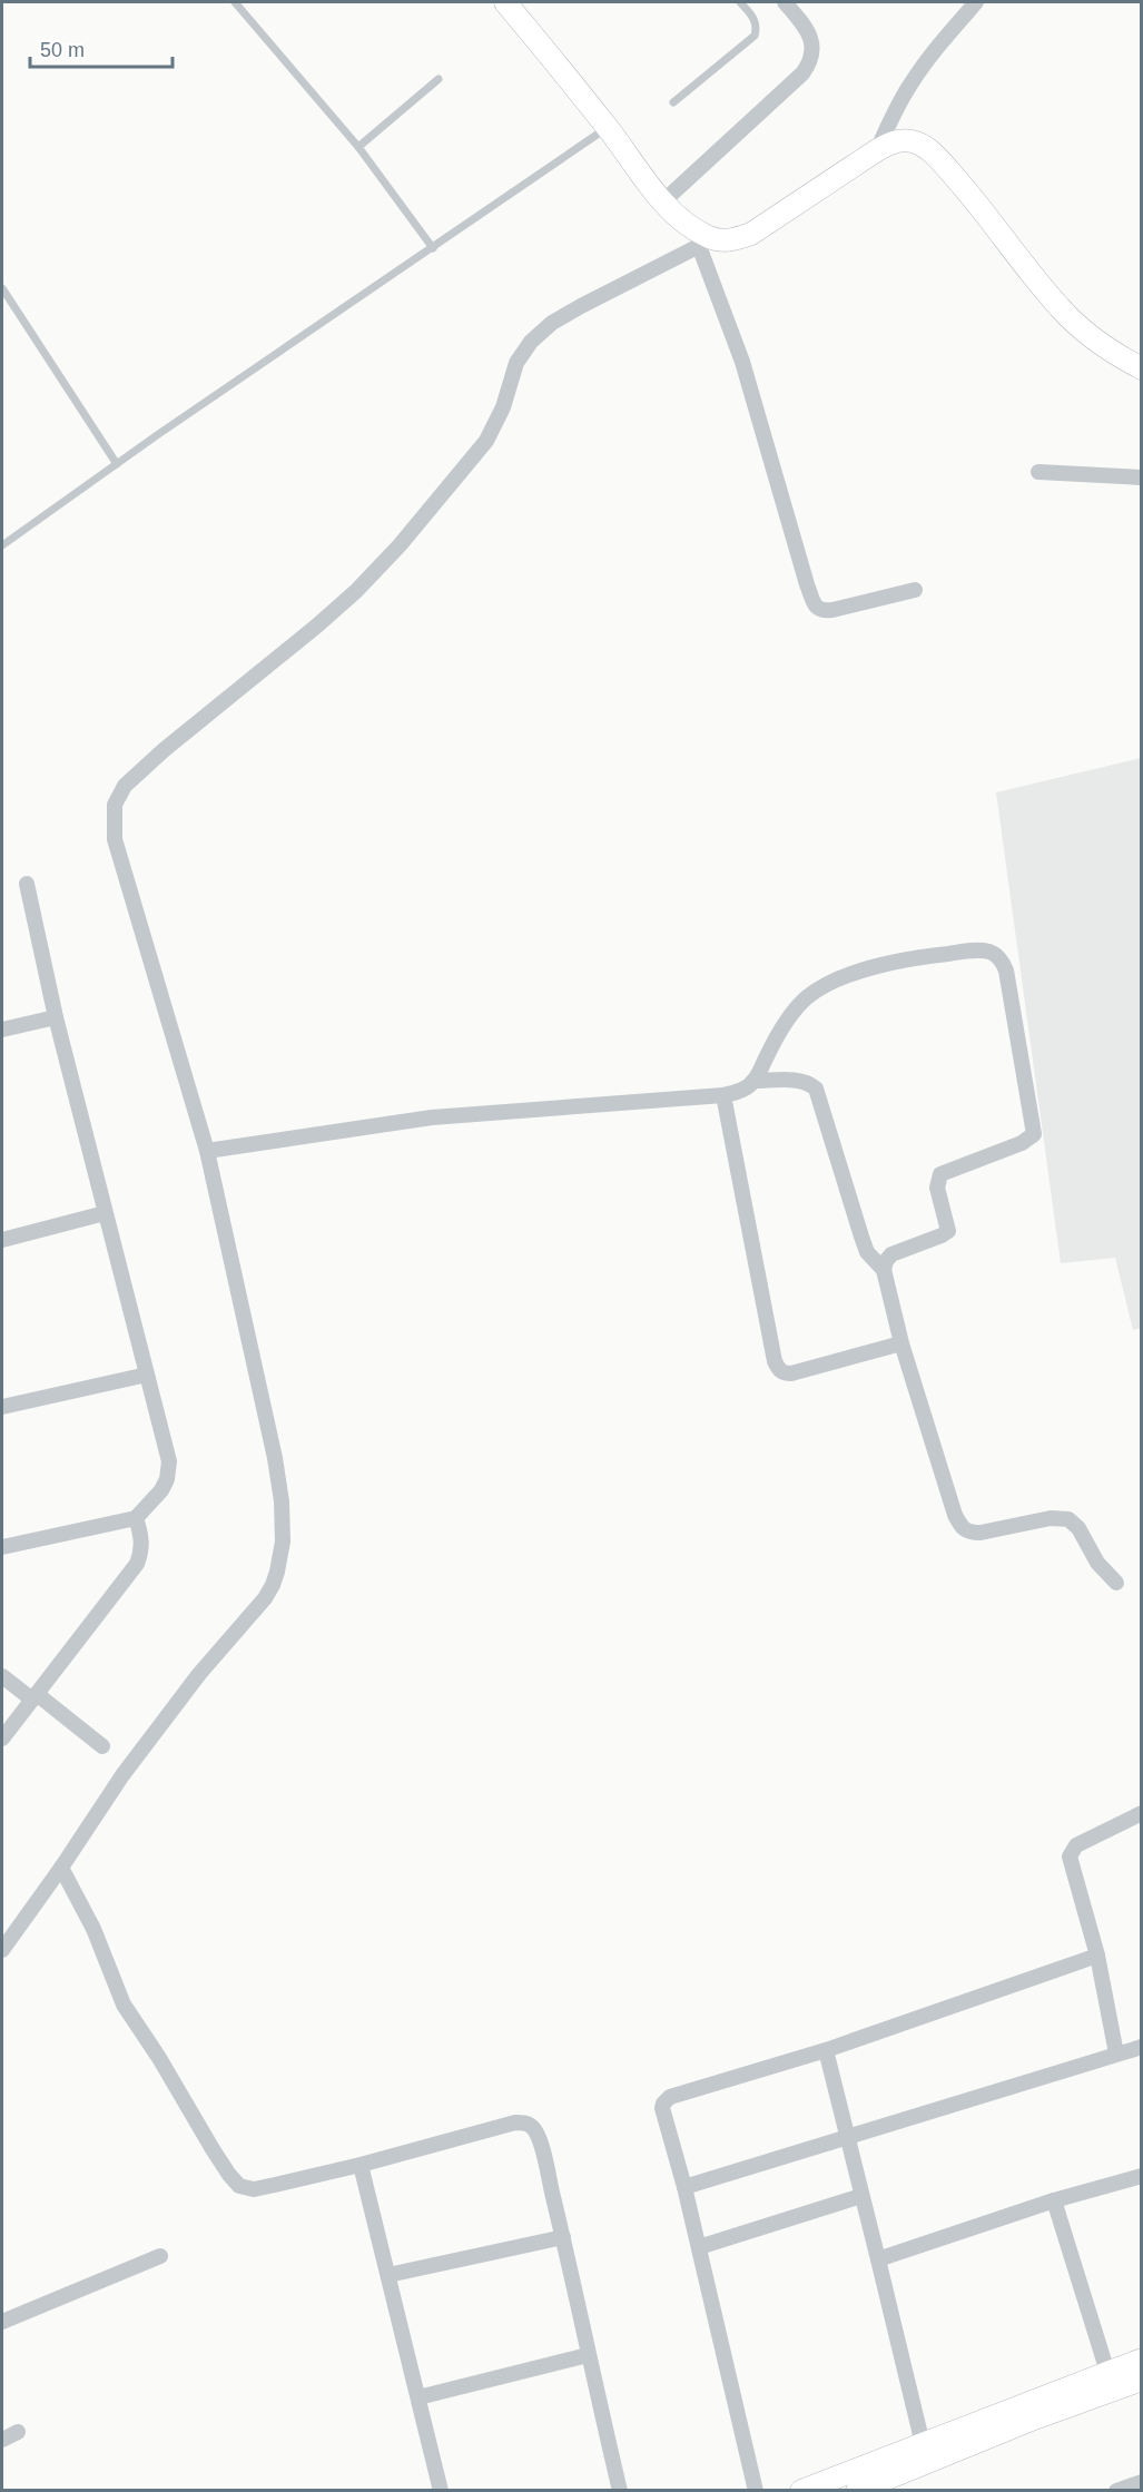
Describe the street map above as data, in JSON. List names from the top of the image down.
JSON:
{
  "scale_bar": "50 m"
}
